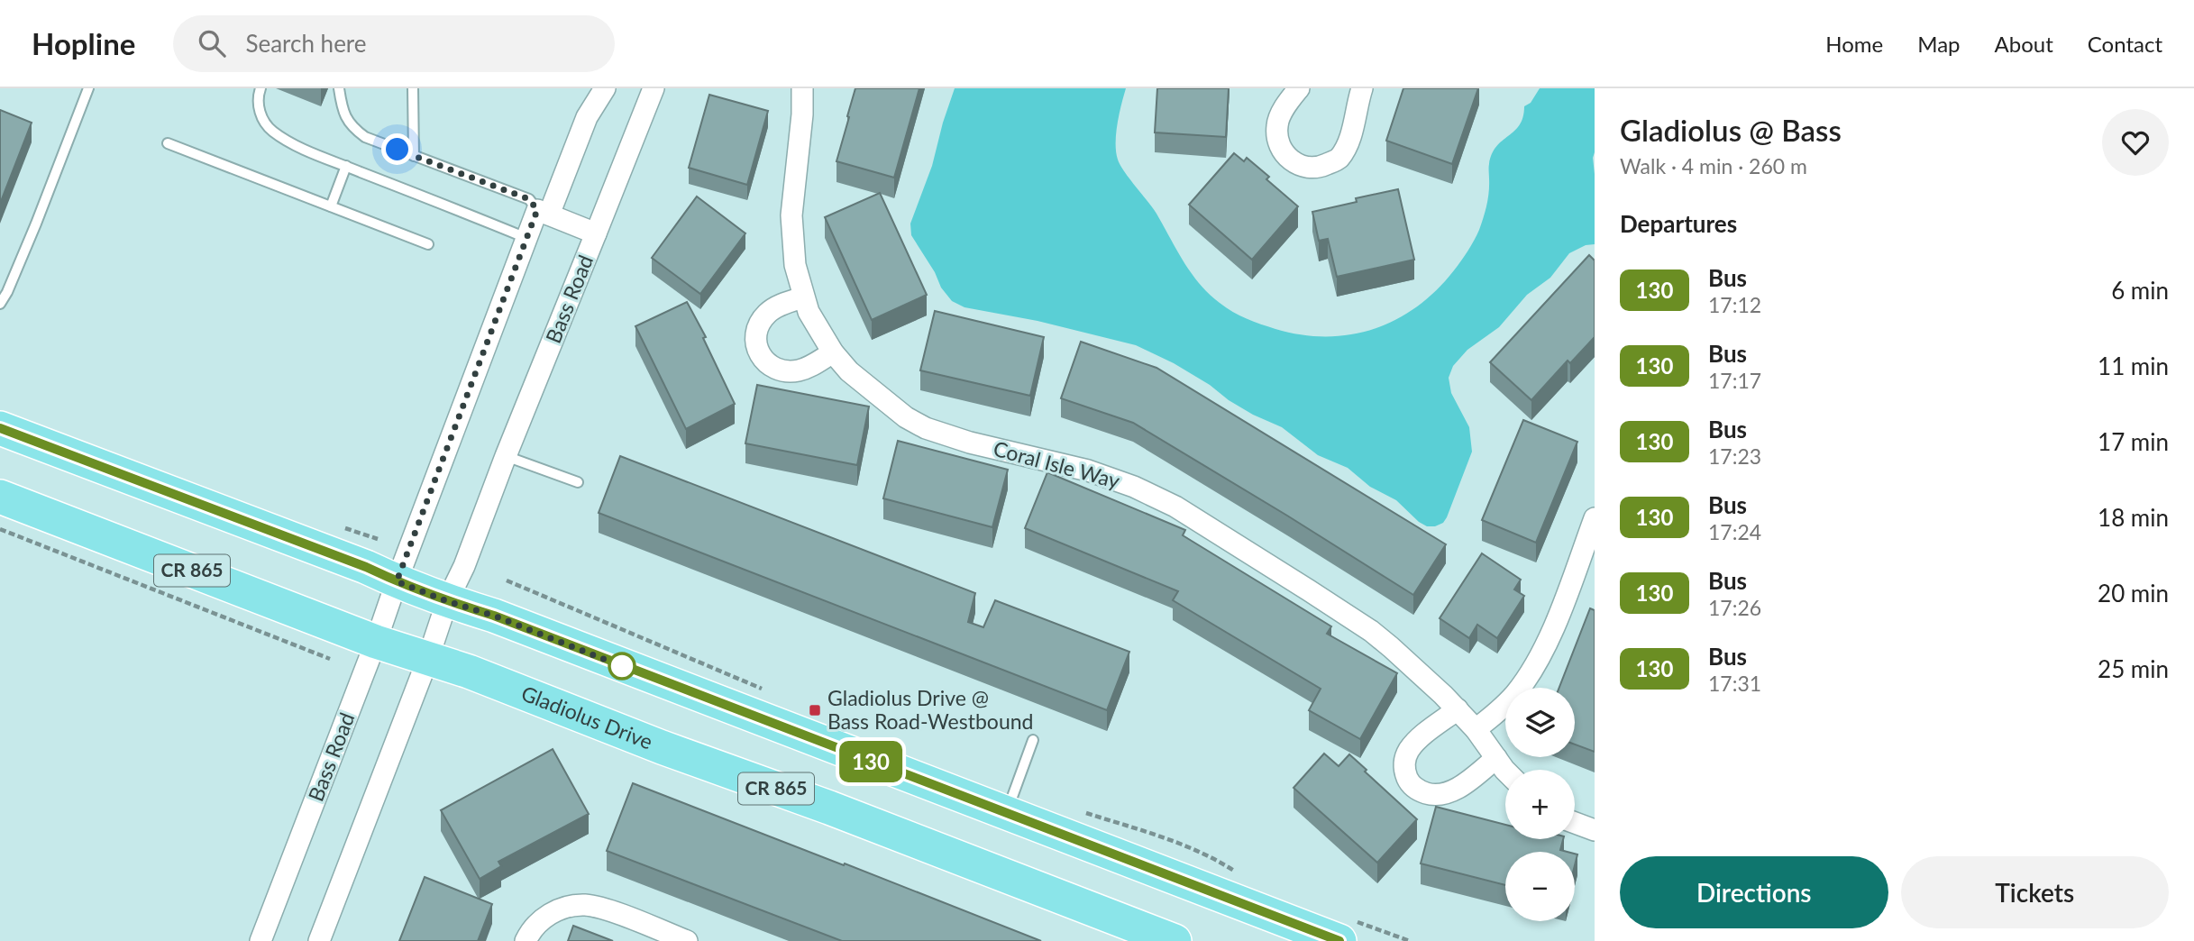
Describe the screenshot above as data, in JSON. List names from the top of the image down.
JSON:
{
  "streets": {
    "main road": ["CR 865", "Gladiolus Drive"],
    "street": ["Bass Road", "Coral Isle Way"]
  },
  "crossings": [
    ["Bass Road", "Gladiolus Drive"]
  ],
  "places": {
    "transit": ["Gladiolus Drive @ Bass Road-Westbound"]
  },
  "lines": ["bus line 130"],
  "page": {
    "header": "Hopline",
    "search": "Search here",
    "nav": [
      "Home",
      "Map",
      "About",
      "Contact"
    ],
    "on_map": "130",
    "heading": [
      ["Gladiolus @ Bass", "Walk · 4 min · 260 m"],
      "Departures"
    ],
    "list": [
      {
        "mark": "130",
        "name": "Bus",
        "note": "17:12",
        "value": "6 min"
      },
      {
        "mark": "130",
        "name": "Bus",
        "note": "17:17",
        "value": "11 min"
      },
      {
        "mark": "130",
        "name": "Bus",
        "note": "17:23",
        "value": "17 min"
      },
      {
        "mark": "130",
        "name": "Bus",
        "note": "17:24",
        "value": "18 min"
      },
      {
        "mark": "130",
        "name": "Bus",
        "note": "17:26",
        "value": "20 min"
      },
      {
        "mark": "130",
        "name": "Bus",
        "note": "17:31",
        "value": "25 min"
      }
    ],
    "map_buttons": ["+", "−"],
    "buttons": ["Directions", "Tickets"]
  }
}
